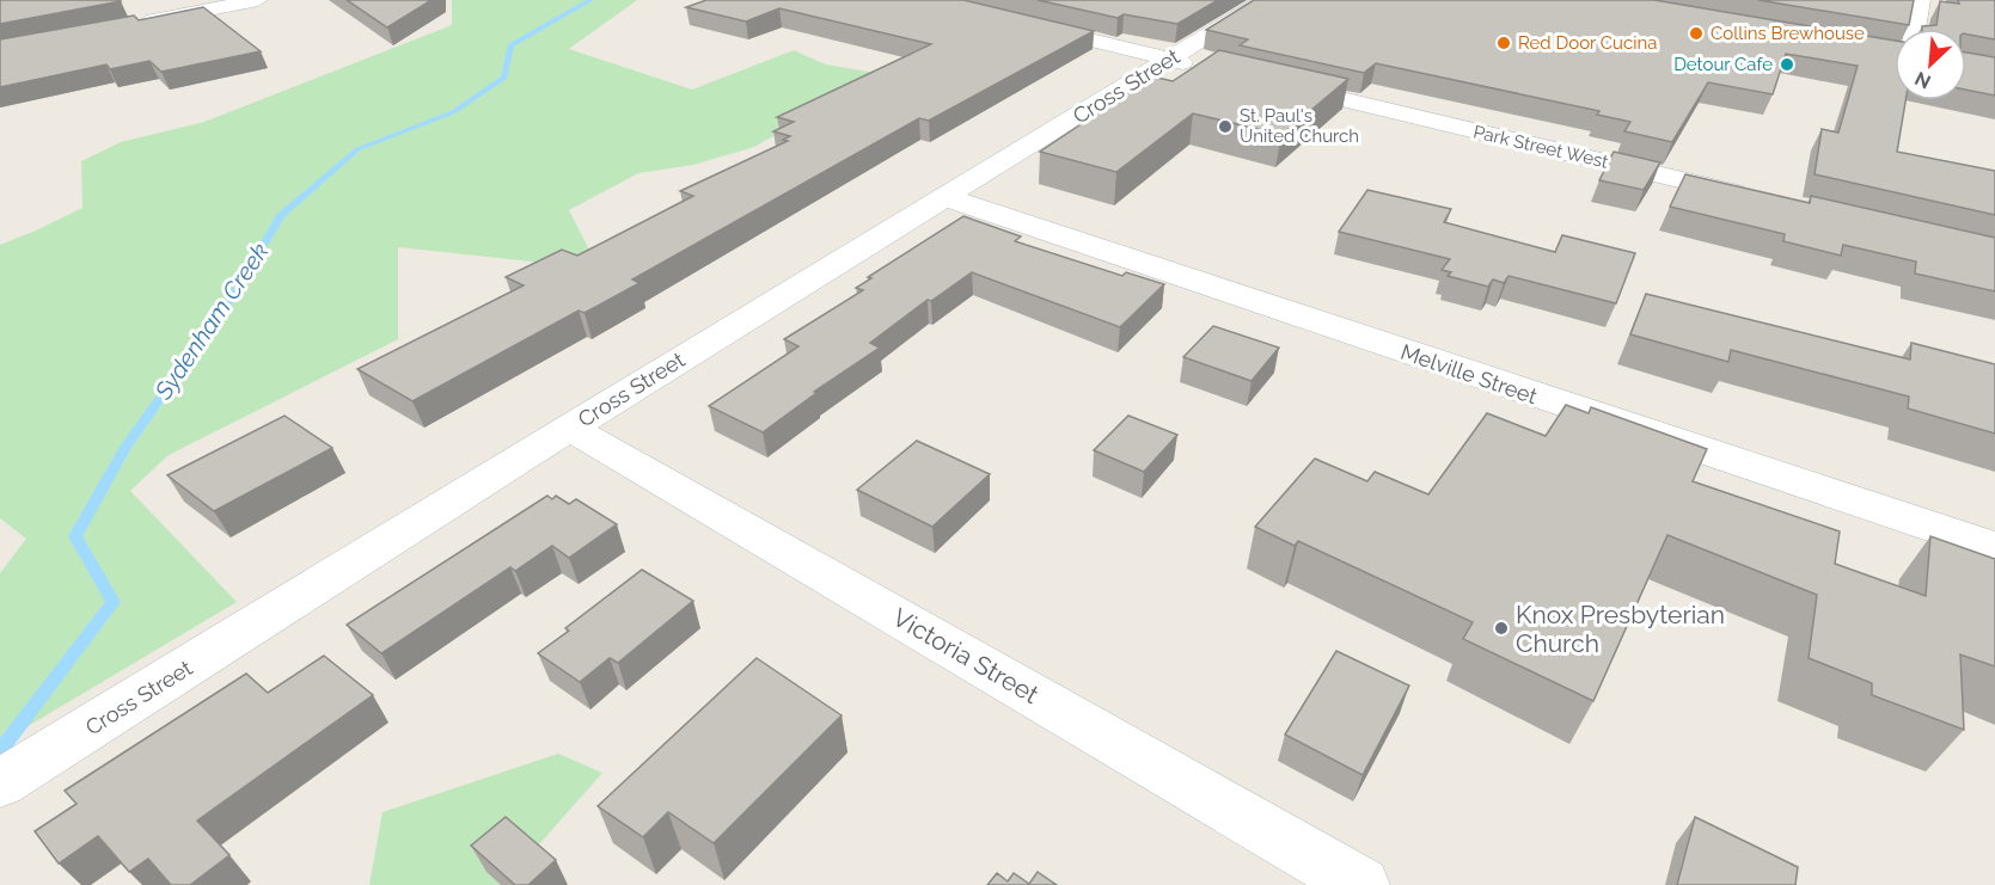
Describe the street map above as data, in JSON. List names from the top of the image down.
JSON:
{
  "streets": {
    "street": [
      "Cross Street",
      "Park Street West",
      "Melville Street",
      "Victoria Street"
    ]
  },
  "crossings": [
    ["Cross Street", "Melville Street"],
    ["Cross Street", "Victoria Street"]
  ],
  "water": ["Sydenham Creek"],
  "places": [
    "Collins Brewhouse",
    "Red Door Cucina",
    "Detour Cafe",
    "St. Paul's United Church",
    "Knox Presbyterian Church"
  ],
  "north": "bottom left"
}
